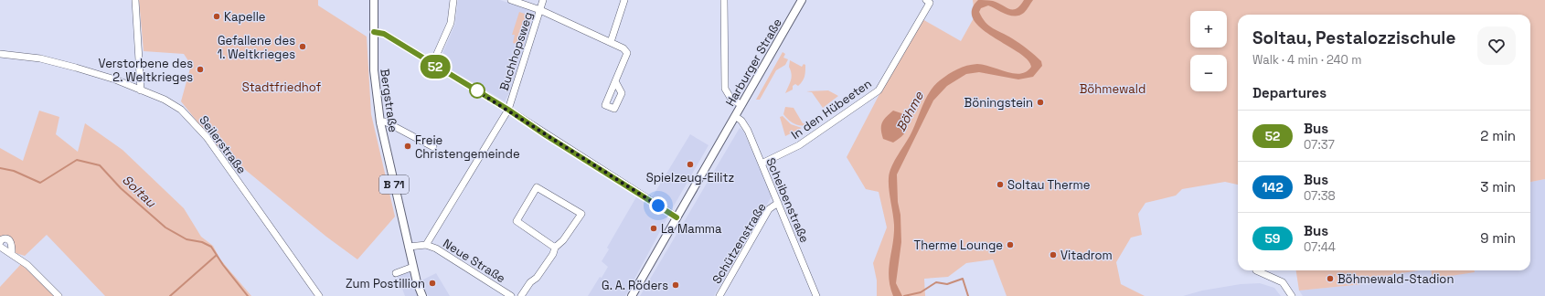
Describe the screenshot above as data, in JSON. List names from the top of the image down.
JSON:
{
  "streets": {
    "main road": ["Harburger Straße", "Bergstraße", "B 71"],
    "street": [
      "Buchhopsweg",
      "In den Hübeeten",
      "Seilerstraße",
      "Scheibenstraße",
      "Schützenstraße",
      "Neue Straße"
    ]
  },
  "crossings": [
    ["Buchhopsweg", "Neue Straße"],
    ["Harburger Straße", "Scheibenstraße"],
    ["In den Hübeeten", "Scheibenstraße"],
    ["Scheibenstraße", "Schützenstraße"]
  ],
  "water": ["Böhme", "Soltau"],
  "parks": ["Stadtfriedhof", "Böhmewald"],
  "places": [
    "Kapelle",
    "Gefallene des 1. Weltkrieges",
    "Verstorbene des 2. Weltkrieges",
    "Böningstein",
    "Freie Christengemeinde",
    "Spielzeug-Eilitz",
    "Soltau Therme",
    "La Mamma",
    "Therme Lounge",
    "Vitadrom",
    "Böhmewald-Stadion",
    "Zum Postillion",
    "G. A. Röders"
  ],
  "lines": ["bus line 52"],
  "page": {
    "on_map": "52",
    "map_buttons": ["+", "−"],
    "heading": [
      ["Soltau, Pestalozzischule", "Walk · 4 min · 240 m"],
      "Departures"
    ],
    "list": [
      {
        "mark": "52",
        "name": "Bus",
        "note": "07:37",
        "value": "2 min"
      },
      {
        "mark": "142",
        "name": "Bus",
        "note": "07:38",
        "value": "3 min"
      },
      {
        "mark": "59",
        "name": "Bus",
        "note": "07:44",
        "value": "9 min"
      }
    ]
  }
}
